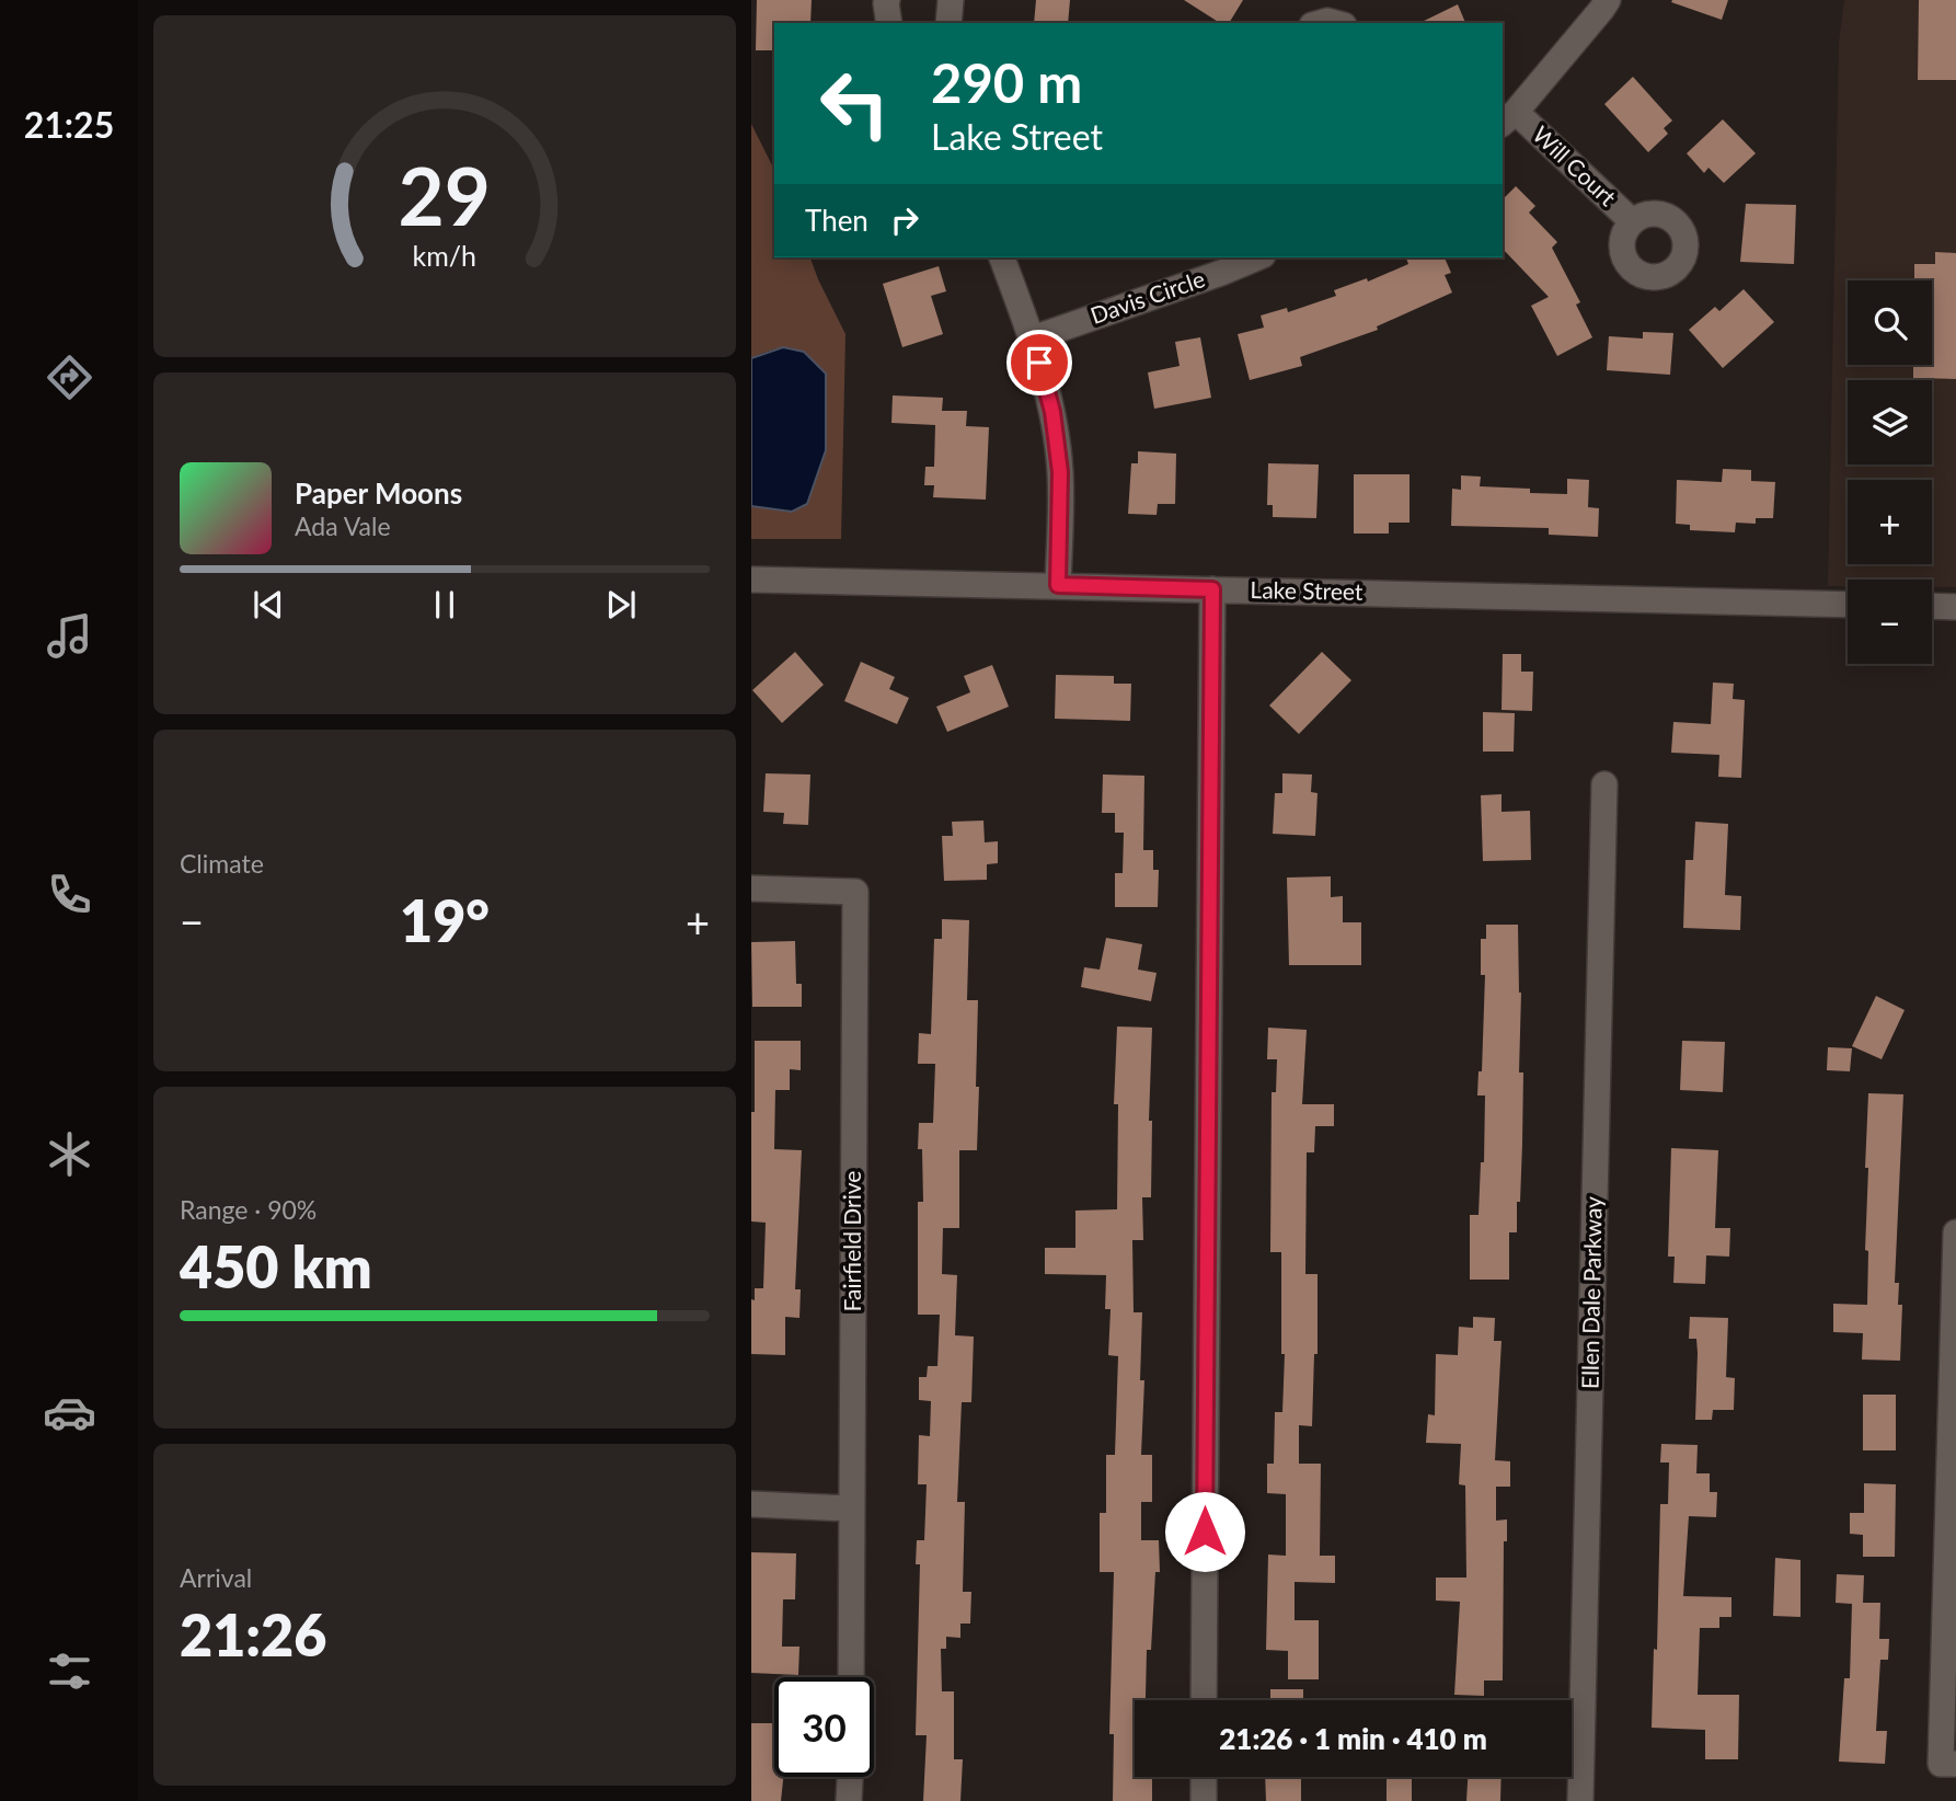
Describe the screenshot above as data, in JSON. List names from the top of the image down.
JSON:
{
  "streets": {
    "street": [
      "Will Court",
      "Davis Circle",
      "Lake Street",
      "Fairfield Drive",
      "Ellen Dale Parkway"
    ]
  },
  "page": {
    "tabs": "21:25",
    "turn": ["290 m", "Lake Street"],
    "then": "Then",
    "map_buttons": ["+", "−"],
    "song": ["Paper Moons", "Ada Vale"],
    "tile": [
      "Climate",
      ["Range · 90%", "450 km"],
      ["Arrival", "21:26"]
    ],
    "heat": ["−", "19°", "+"],
    "limit": "30",
    "trip": "21:26 · 1 min · 410 m",
    "gauge": ["29", "km/h"]
  }
}
